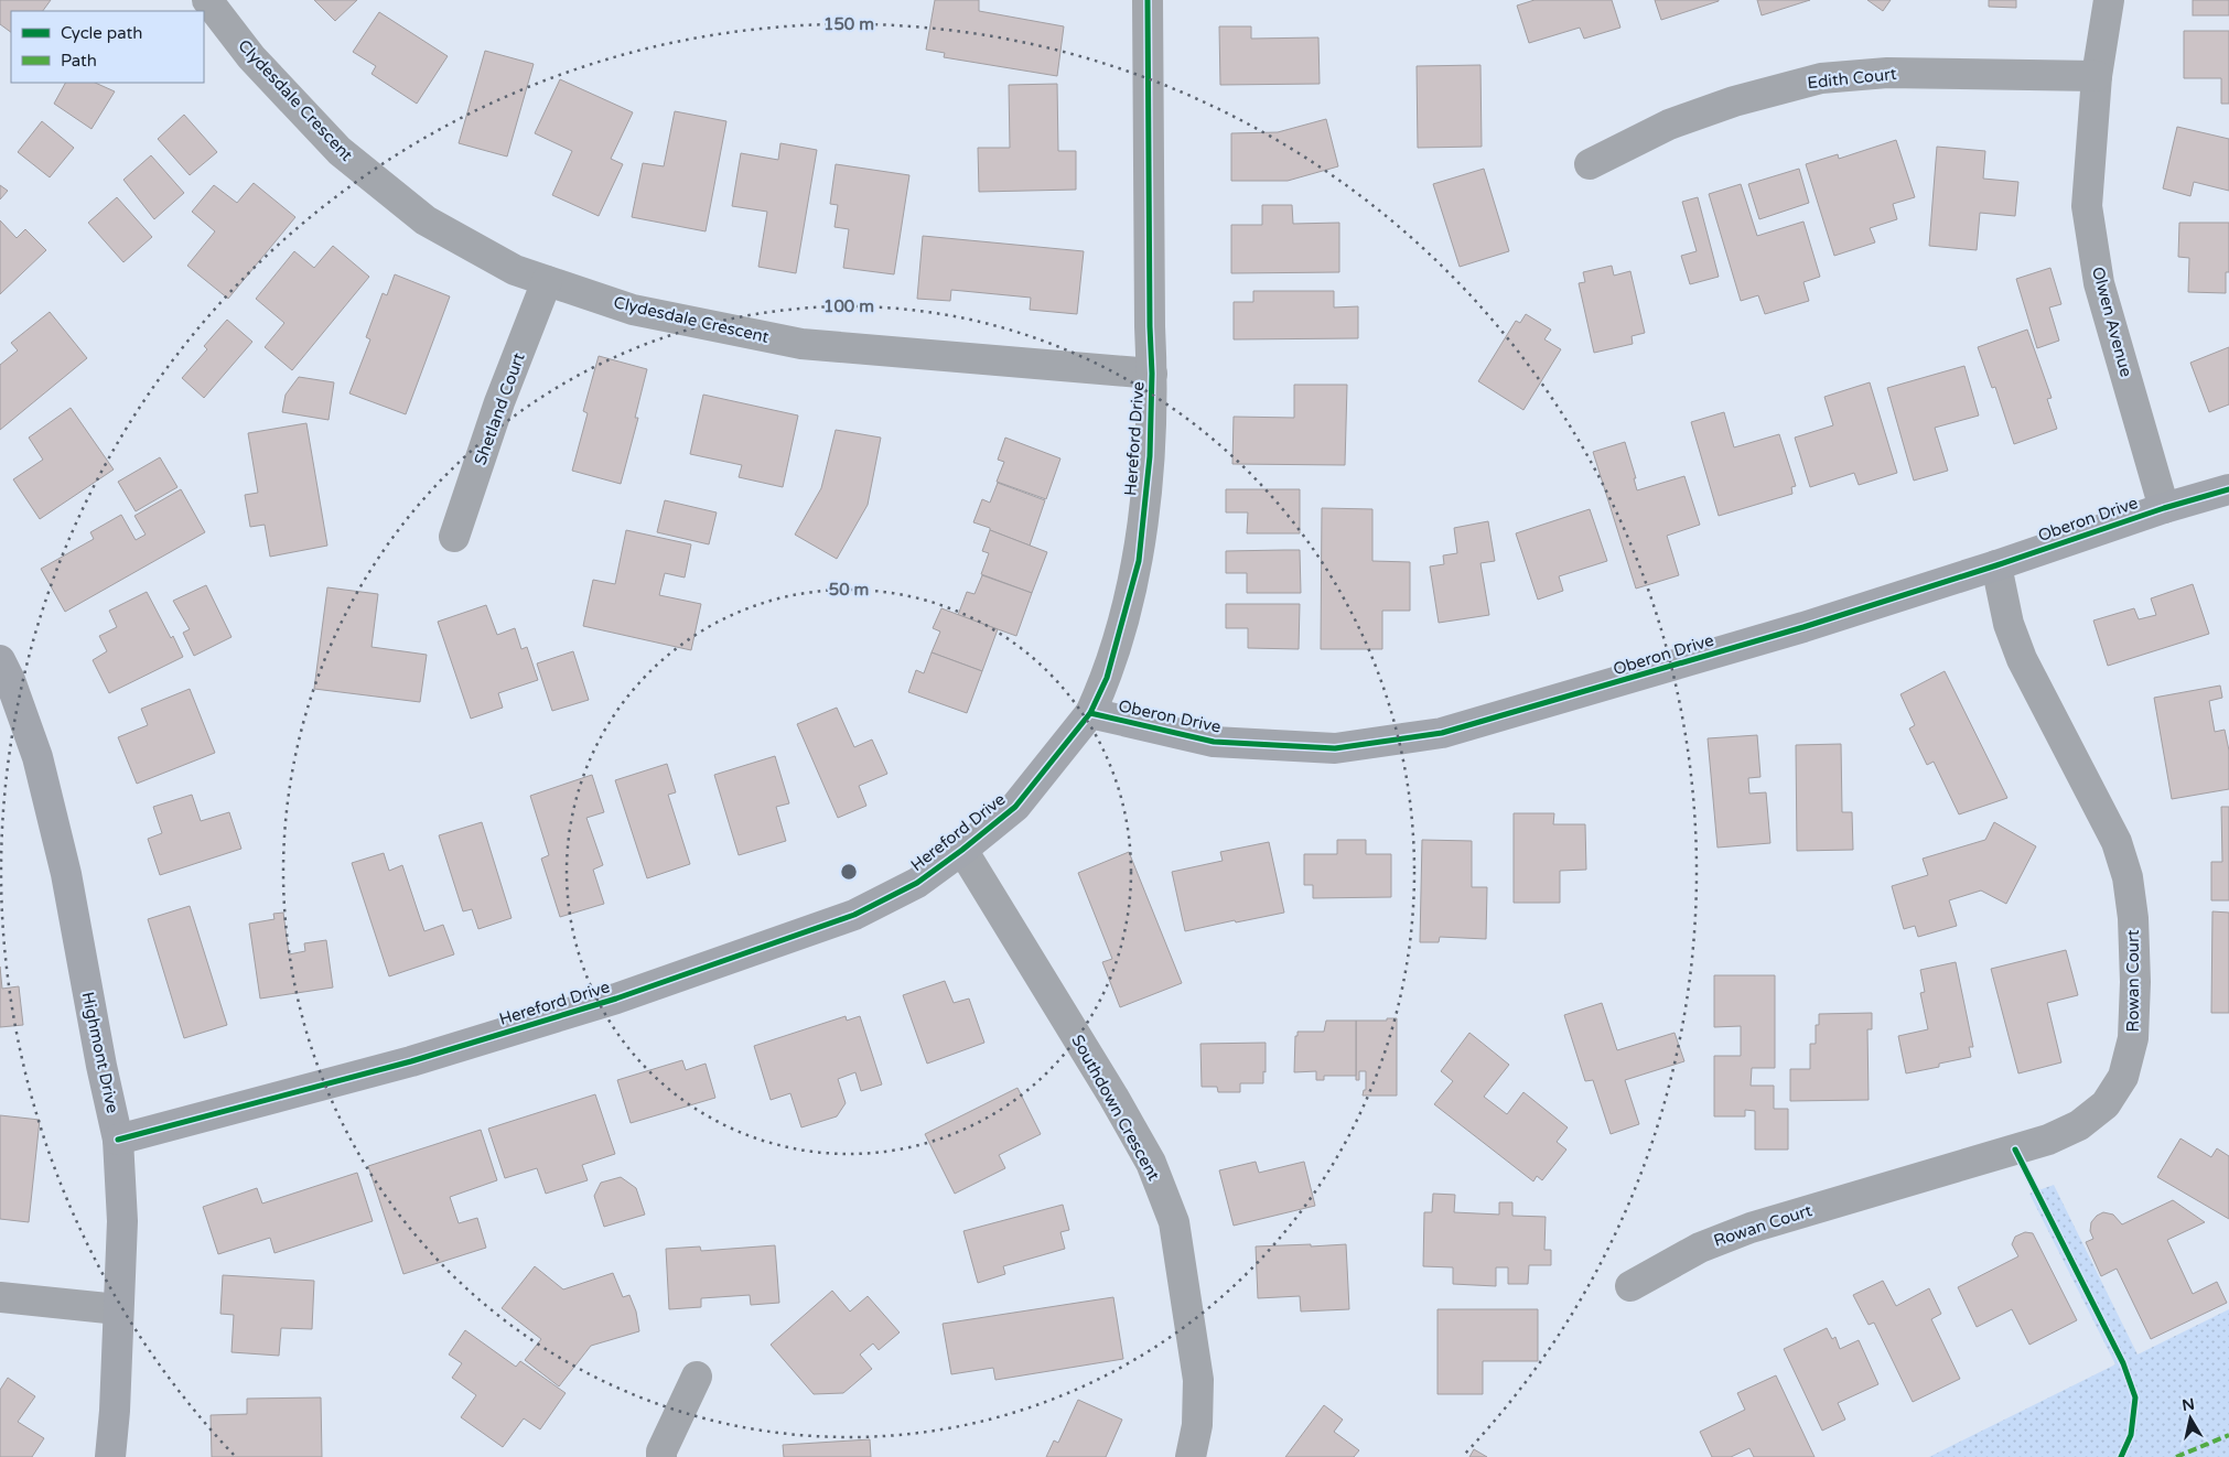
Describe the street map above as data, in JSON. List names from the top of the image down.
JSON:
{
  "streets": {
    "street": [
      "Edith Court",
      "Clydesdale Crescent",
      "Olwen Avenue",
      "Shetland Court",
      "Hereford Drive",
      "Oberon Drive",
      "Rowan Court",
      "Highmont Drive",
      "Southdown Crescent"
    ]
  },
  "crossings": [
    ["Edith Court", "Olwen Avenue"],
    ["Clydesdale Crescent", "Shetland Court"],
    ["Clydesdale Crescent", "Hereford Drive"],
    ["Olwen Avenue", "Oberon Drive"],
    ["Hereford Drive", "Oberon Drive"],
    ["Hereford Drive", "Highmont Drive"],
    ["Hereford Drive", "Southdown Crescent"],
    ["Oberon Drive", "Rowan Court"]
  ],
  "legend": ["Cycle path", "Path"],
  "north": "top",
  "rings": ["150 m", "100 m", "50 m"]
}
